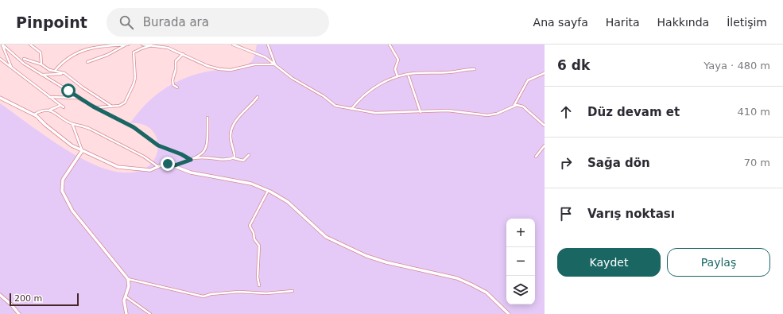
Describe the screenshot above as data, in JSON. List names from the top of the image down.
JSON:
{
  "scale_bar": "200 m",
  "page": {
    "header": "Pinpoint",
    "search": "Burada ara",
    "nav": [
      "Ana sayfa",
      "Harita",
      "Hakkında",
      "İletişim"
    ],
    "heading": ["6 dk", "Yaya · 480 m"],
    "list": [
      ["Düz devam et", "410 m"],
      ["Sağa dön", "70 m"],
      "Varış noktası"
    ],
    "map_buttons": ["+", "−"],
    "buttons": ["Kaydet", "Paylaş"],
    "scale": "200 m"
  }
}
